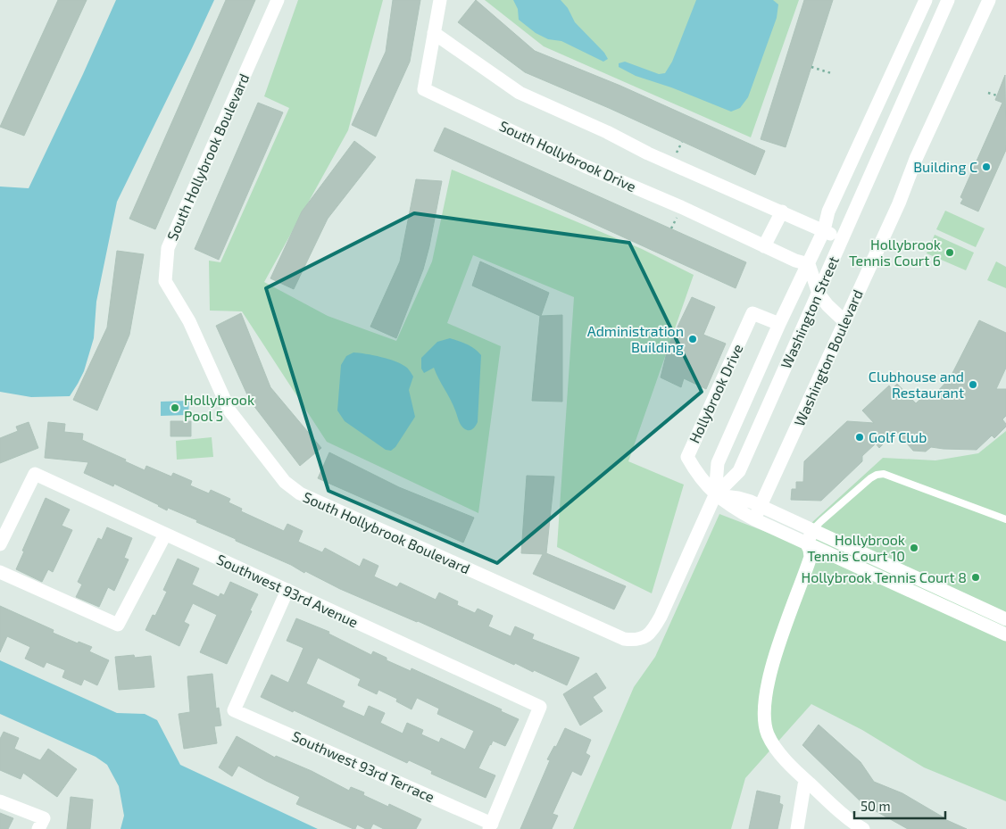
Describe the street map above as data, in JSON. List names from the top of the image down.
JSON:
{
  "streets": {
    "street": [
      "South Hollybrook Drive",
      "South Hollybrook Boulevard",
      "Washington Street",
      "Washington Boulevard",
      "Hollybrook Drive",
      "Southwest 93rd Avenue",
      "Southwest 93rd Terrace"
    ]
  },
  "crossings": [
    ["South Hollybrook Drive", "Washington Street"],
    ["South Hollybrook Boulevard", "Washington Street"],
    ["Washington Street", "Hollybrook Drive"],
    ["Washington Boulevard", "Hollybrook Drive"],
    ["Southwest 93rd Avenue", "Southwest 93rd Terrace"]
  ],
  "places": [
    "Building C",
    "Hollybrook Tennis Court 6",
    "Administration Building",
    "Clubhouse and Restaurant",
    "Hollybrook Pool 5",
    "Golf Club",
    "Hollybrook Tennis Court 10",
    "Hollybrook Tennis Court 8"
  ],
  "scale_bar": "50 m"
}
